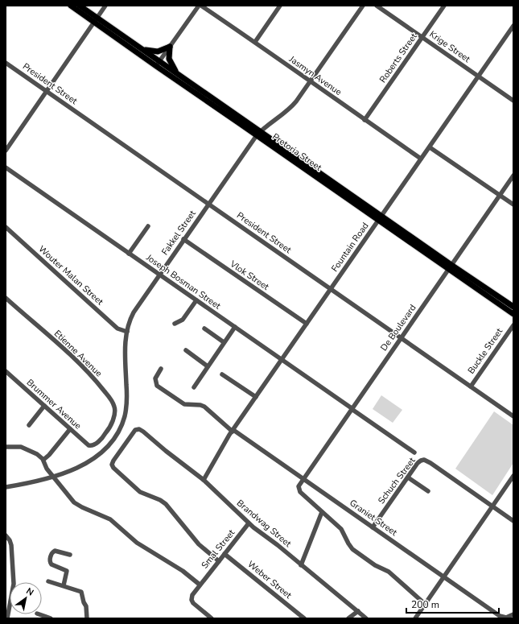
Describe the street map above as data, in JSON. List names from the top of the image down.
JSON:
{
  "streets": {
    "main road": ["Pretoria Street"],
    "street": [
      "Krige Street",
      "Roberts Street",
      "Jasmyn Avenue",
      "President Street",
      "Fakkel Street",
      "Fountain Road",
      "Wouter Malan Street",
      "Vlok Street",
      "Joseph Bosman Street",
      "De Boulevard",
      "Buckle Street",
      "Etienne Avenue",
      "Brummer Avenue",
      "Schuch Street",
      "Graniet Street",
      "Brandwag Street",
      "Smal Street",
      "Weber Street"
    ]
  },
  "crossings": [
    ["Krige Street", "Roberts Street"],
    ["Krige Street", "Fountain Road"],
    ["Roberts Street", "Jasmyn Avenue"],
    ["Jasmyn Avenue", "Fakkel Street"],
    ["Jasmyn Avenue", "Fountain Road"],
    ["President Street", "Fakkel Street"],
    ["President Street", "Fountain Road"],
    ["President Street", "De Boulevard"],
    ["President Street", "Buckle Street"],
    ["Pretoria Street", "Fakkel Street"],
    ["Pretoria Street", "Fountain Road"],
    ["Pretoria Street", "De Boulevard"],
    ["Fakkel Street", "Wouter Malan Street"],
    ["Fakkel Street", "Vlok Street"],
    ["Fakkel Street", "Joseph Bosman Street"],
    ["Fountain Road", "Vlok Street"],
    ["Fountain Road", "Joseph Bosman Street"],
    ["Fountain Road", "Graniet Street"],
    ["Fountain Road", "Brandwag Street"],
    ["Joseph Bosman Street", "De Boulevard"],
    ["De Boulevard", "Graniet Street"],
    ["Etienne Avenue", "Brummer Avenue"],
    ["Schuch Street", "Graniet Street"],
    ["Brandwag Street", "Smal Street"],
    ["Smal Street", "Weber Street"]
  ],
  "scale_bar": "200 m",
  "north": "top right"
}
